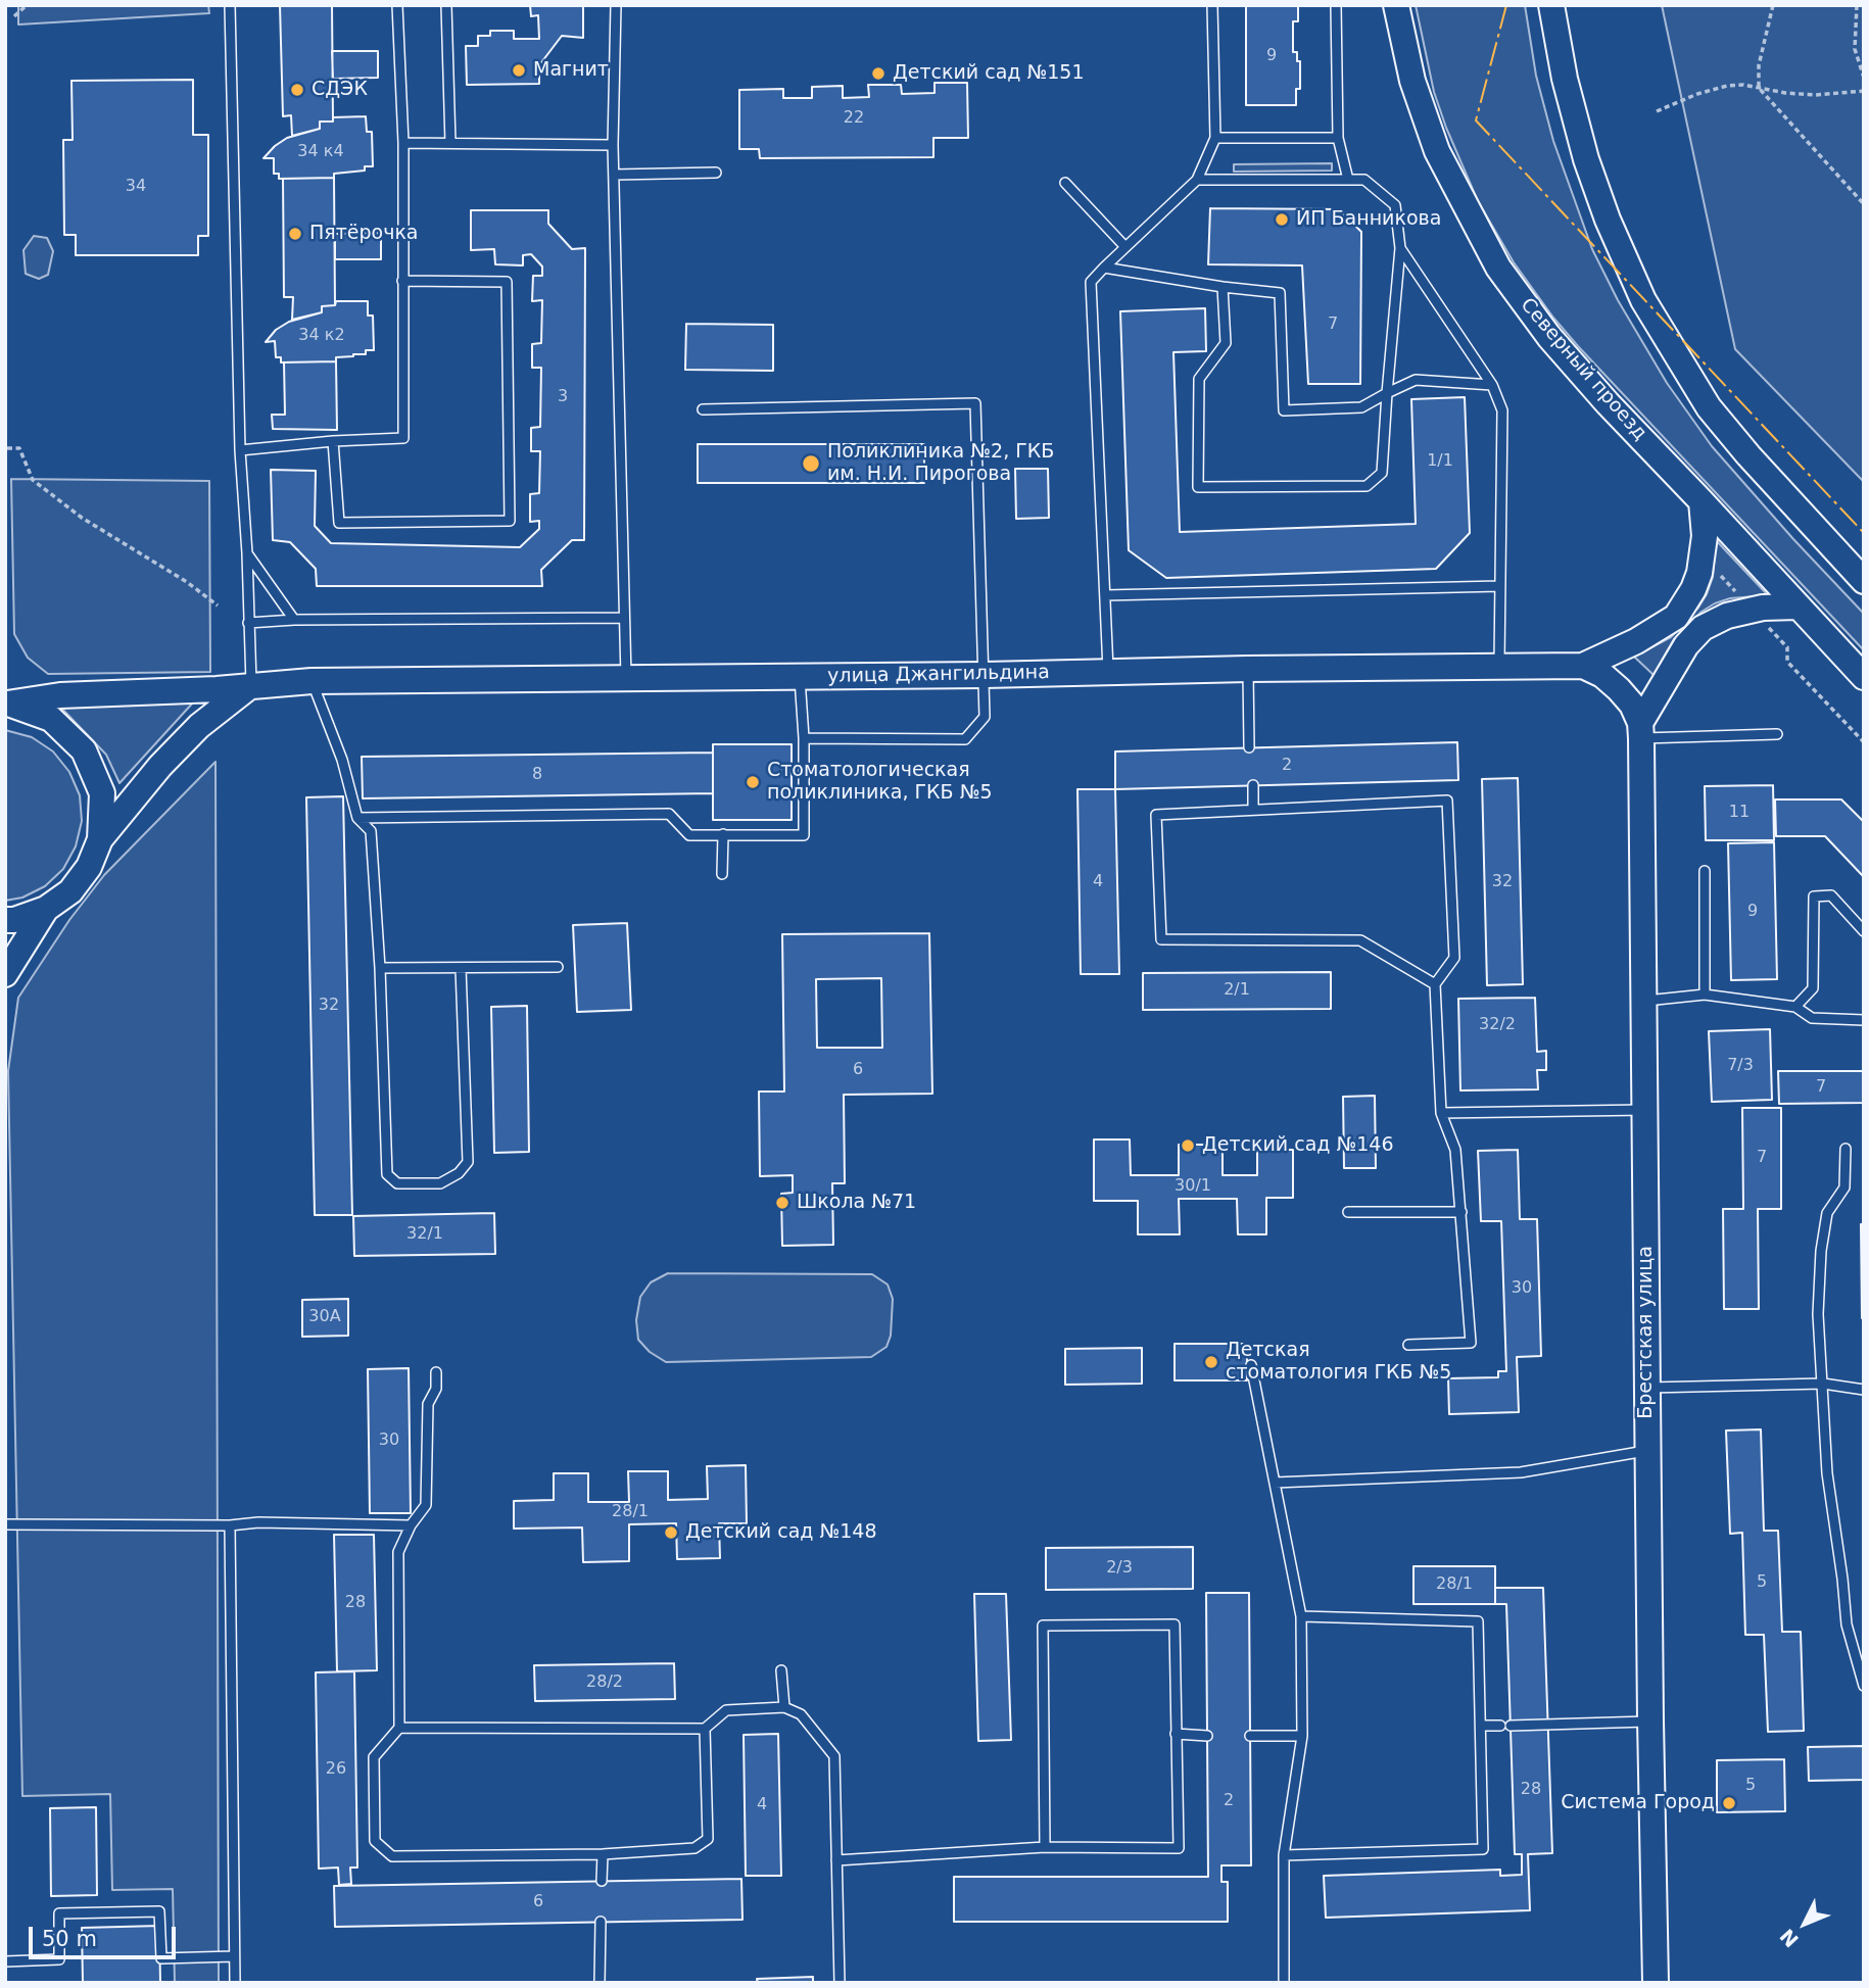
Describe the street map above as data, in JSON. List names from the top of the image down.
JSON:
{
  "streets": {
    "main road": ["Северный проезд", "улица Джангильдина", "Брестская улица"]
  },
  "crossings": [
    ["улица Джангильдина", "Брестская улица"]
  ],
  "places": [
    "Магнит",
    "Детский сад №151",
    "СДЭК",
    "ИП Банникова",
    "Пятёрочка",
    "Поликлиника №2, ГКБ им. Н.И. Пирогова",
    "Стоматологическая поликлиника, ГКБ №5",
    "Детский сад №146",
    "Школа №71",
    "Детская стоматология ГКБ №5",
    "Детский сад №148",
    "Система Город"
  ],
  "house_numbers": [
    "9",
    "22",
    "34 к4",
    "34",
    "7",
    "34 к2",
    "3",
    "1/1",
    "2",
    "8",
    "11",
    "4",
    "32",
    "9",
    "2/1",
    "32",
    "32/2",
    "7/3",
    "6",
    "7",
    "7",
    "30/1",
    "32/1",
    "30",
    "30А",
    "30",
    "28/1",
    "2/3",
    "5",
    "28/1",
    "28",
    "28/2",
    "26",
    "5",
    "28",
    "2",
    "4",
    "6"
  ],
  "scale_bar": "50 m",
  "north": "bottom left"
}
